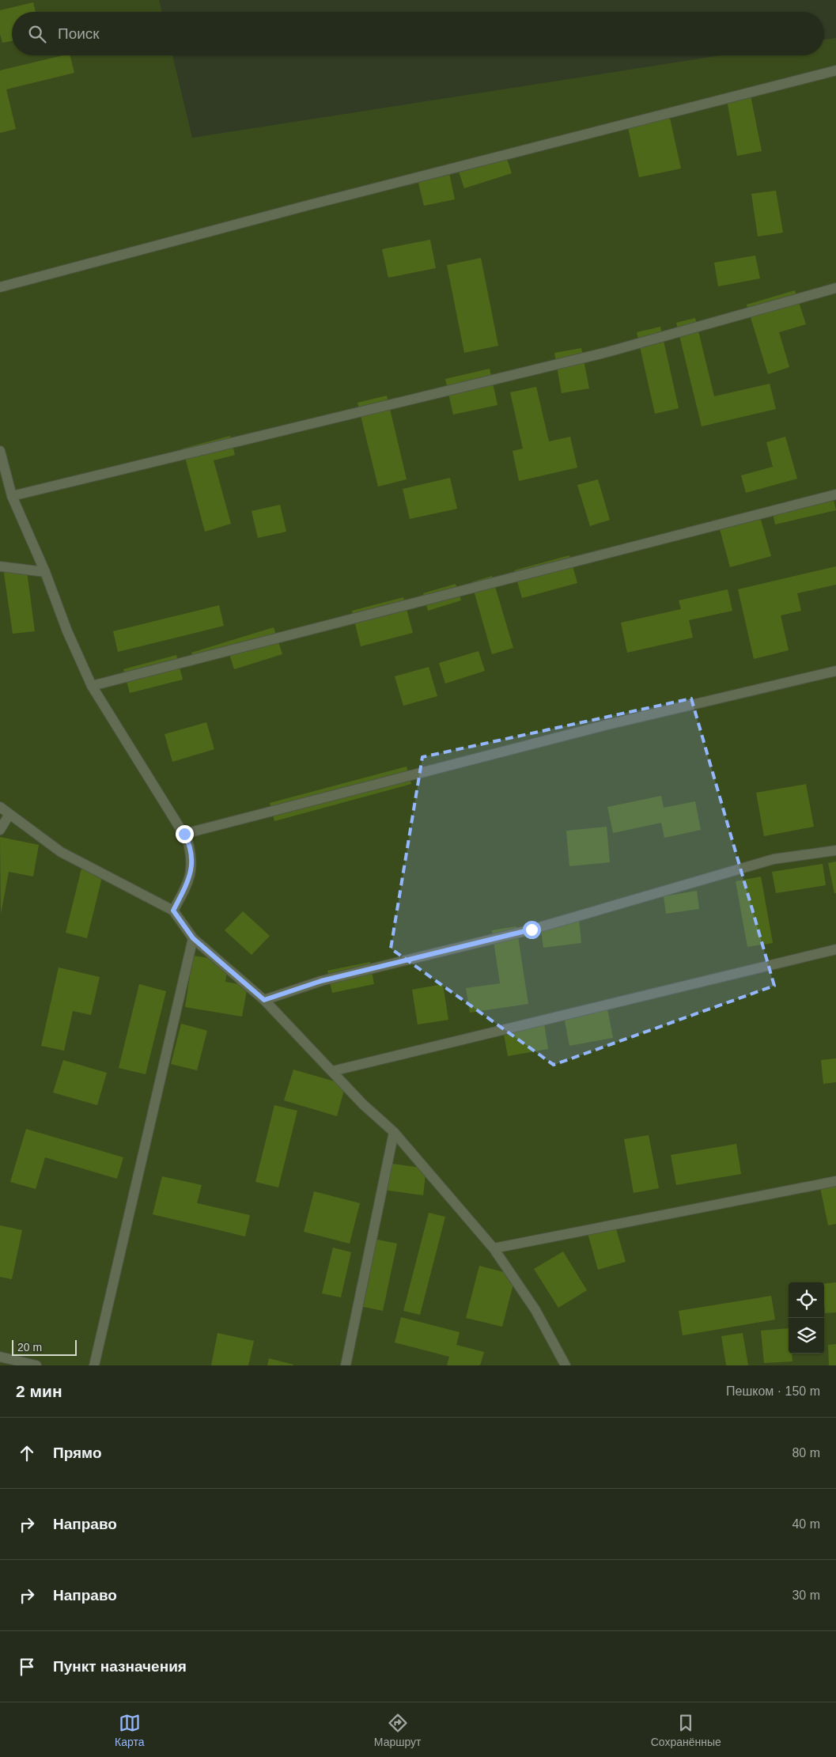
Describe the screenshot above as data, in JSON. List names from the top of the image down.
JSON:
{
  "scale_bar": "20 m",
  "page": {
    "search": "Поиск",
    "scale": "20 m",
    "heading": ["2 мин", "Пешком · 150 m"],
    "list": [
      ["Прямо", "80 m"],
      ["Направо", "40 m"],
      ["Направо", "30 m"],
      "Пункт назначения"
    ],
    "nav": ["Карта", "Маршрут", "Сохранённые"]
  }
}
